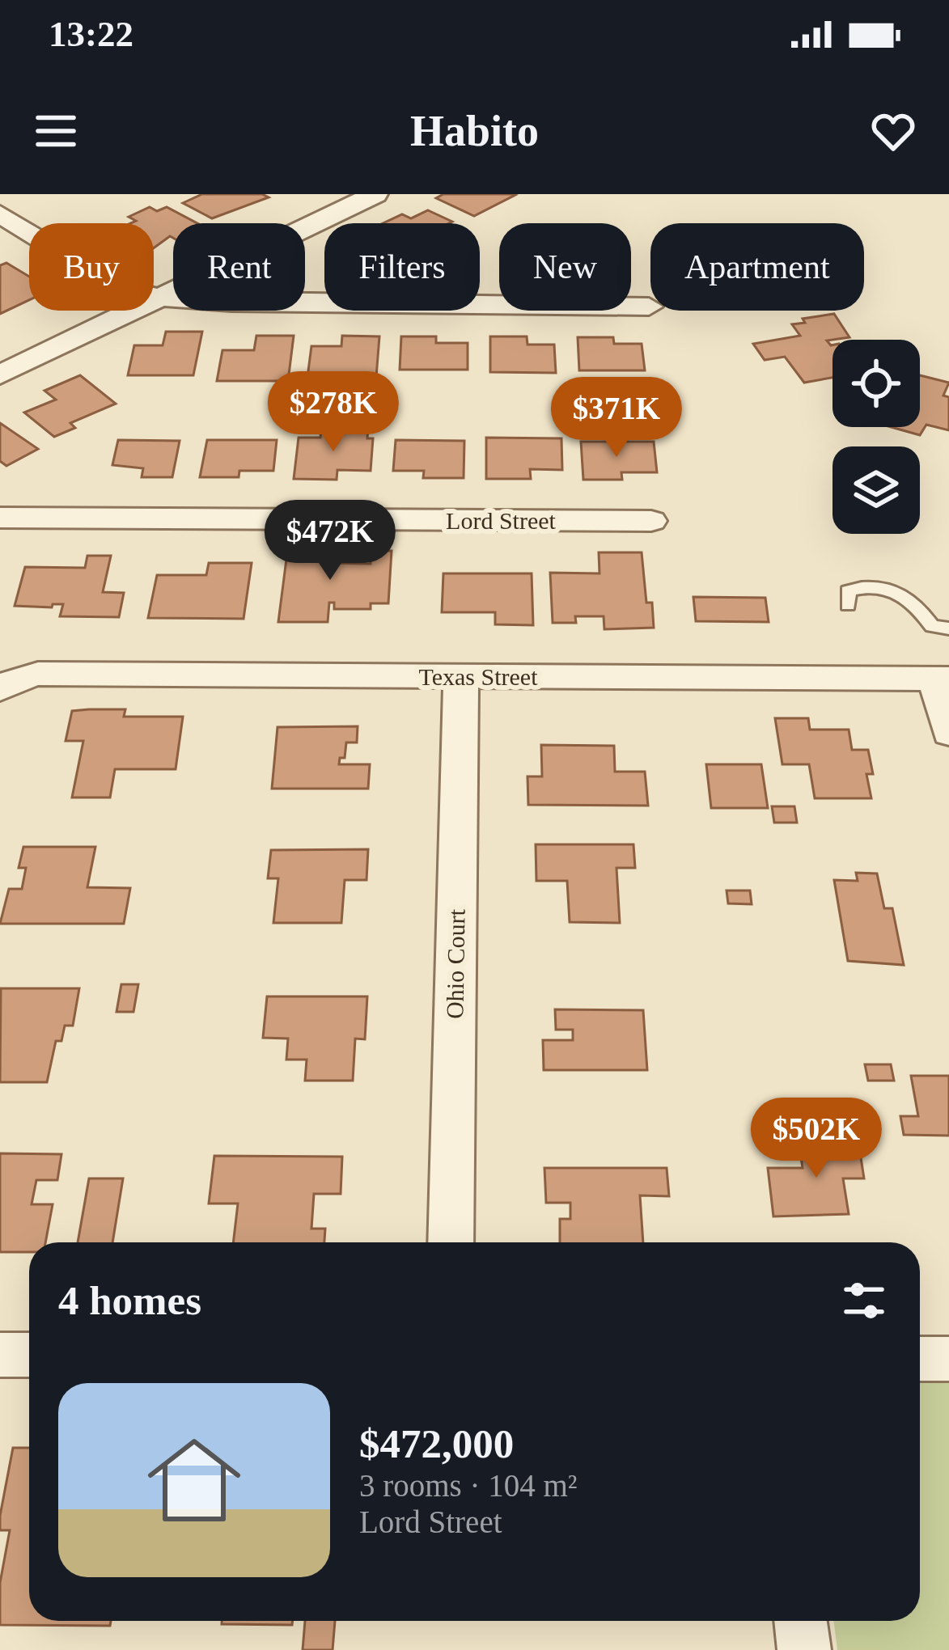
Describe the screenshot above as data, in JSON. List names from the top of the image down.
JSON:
{
  "streets": {
    "street": ["Lord Street", "Texas Street", "Ohio Court"]
  },
  "crossings": [
    ["Texas Street", "Ohio Court"]
  ],
  "page": {
    "status": "13:22",
    "header": "Habito",
    "chip": [
      "Buy",
      "Rent",
      "Filters",
      "New",
      "Apartment"
    ],
    "price": [
      "$278K",
      "$371K",
      "$472K",
      "$502K"
    ],
    "heading": "4 homes",
    "list": [
      {
        "name": "$472,000",
        "note": "3 rooms · 104 m² · Lord Street"
      }
    ]
  }
}
